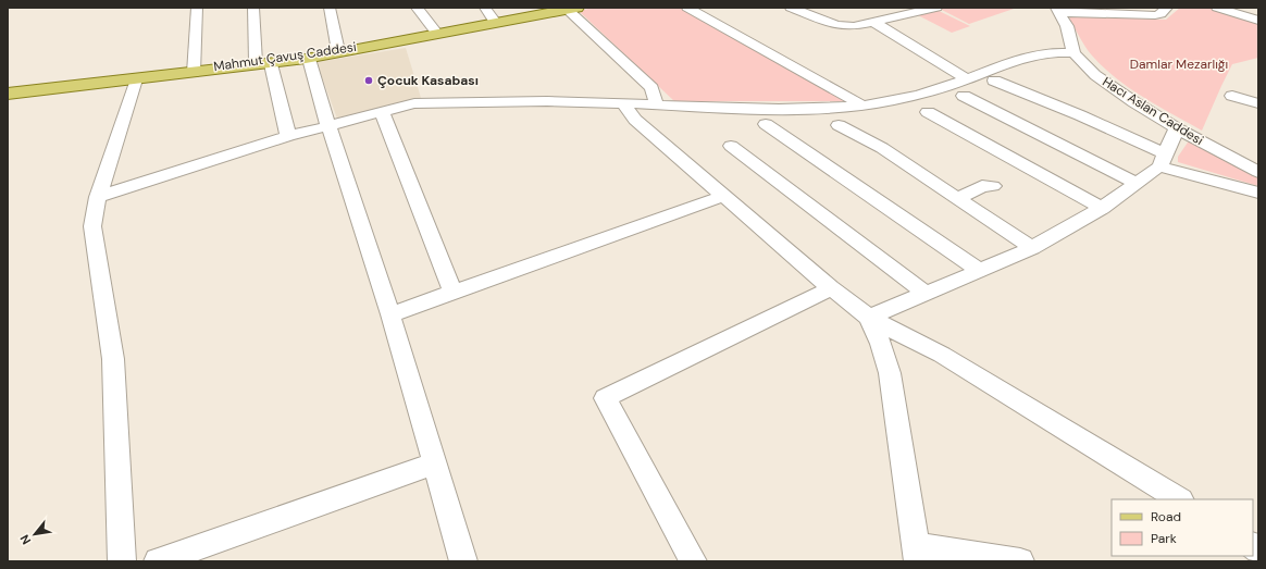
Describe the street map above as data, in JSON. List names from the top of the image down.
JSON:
{
  "streets": {
    "main road": ["Mahmut Çavuş Caddesi"],
    "street": ["Hacı Aslan Caddesi"]
  },
  "parks": ["Damlar Mezarlığı"],
  "places": ["Çocuk Kasabası"],
  "legend": ["Road", "Park"],
  "north": "bottom left"
}
